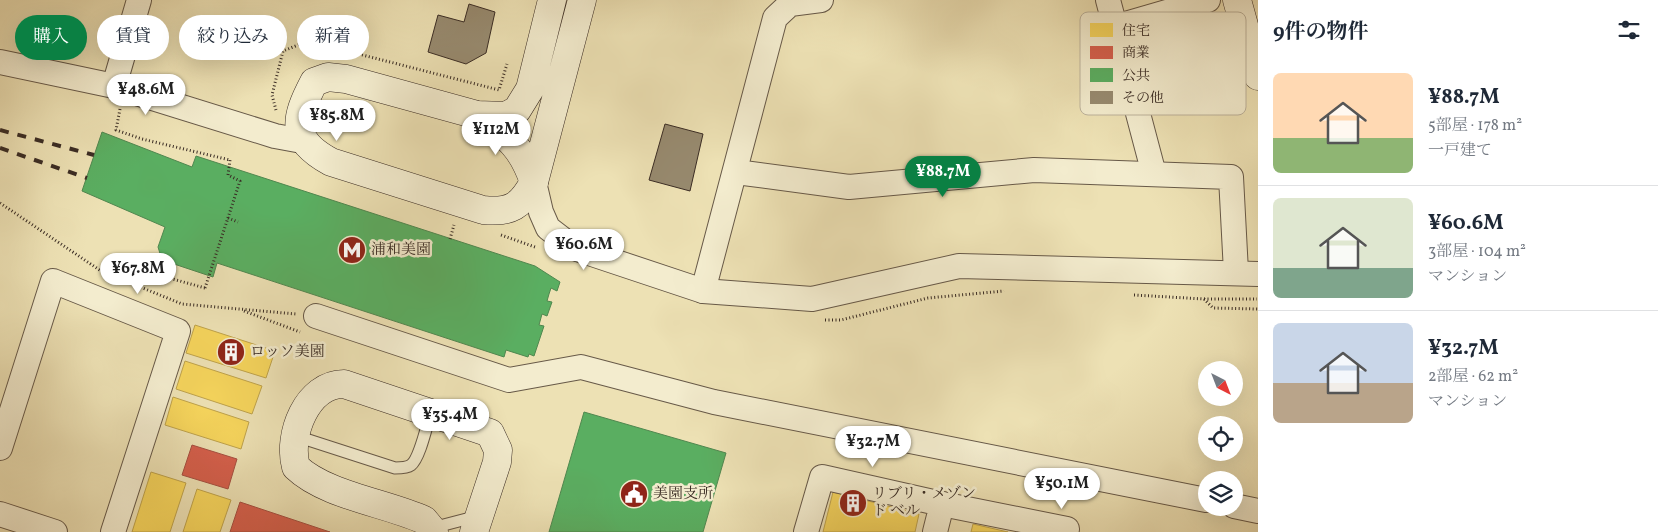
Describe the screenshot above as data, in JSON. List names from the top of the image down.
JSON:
{
  "places": {
    "metro station": ["浦和美園"],
    "building": ["ロッソ美園", "リブリ・メゾン ド ベル"],
    "public building": ["美園支所"]
  },
  "legend": [
    "住宅",
    "商業",
    "公共",
    "その他"
  ],
  "north": "bottom right",
  "page": {
    "heading": "9件の物件",
    "chip": [
      "購入",
      "賃貸",
      "絞り込み",
      "新着"
    ],
    "list": [
      {
        "name": "¥88.7M",
        "note": "5部屋 · 178 m² · 一戸建て"
      },
      {
        "name": "¥60.6M",
        "note": "3部屋 · 104 m² · マンション"
      },
      {
        "name": "¥32.7M",
        "note": "2部屋 · 62 m² · マンション"
      }
    ],
    "price": [
      "¥48.6M",
      "¥85.8M",
      "¥112M",
      "¥88.7M",
      "¥60.6M",
      "¥67.8M",
      "¥35.4M",
      "¥32.7M",
      "¥50.1M"
    ]
  }
}
